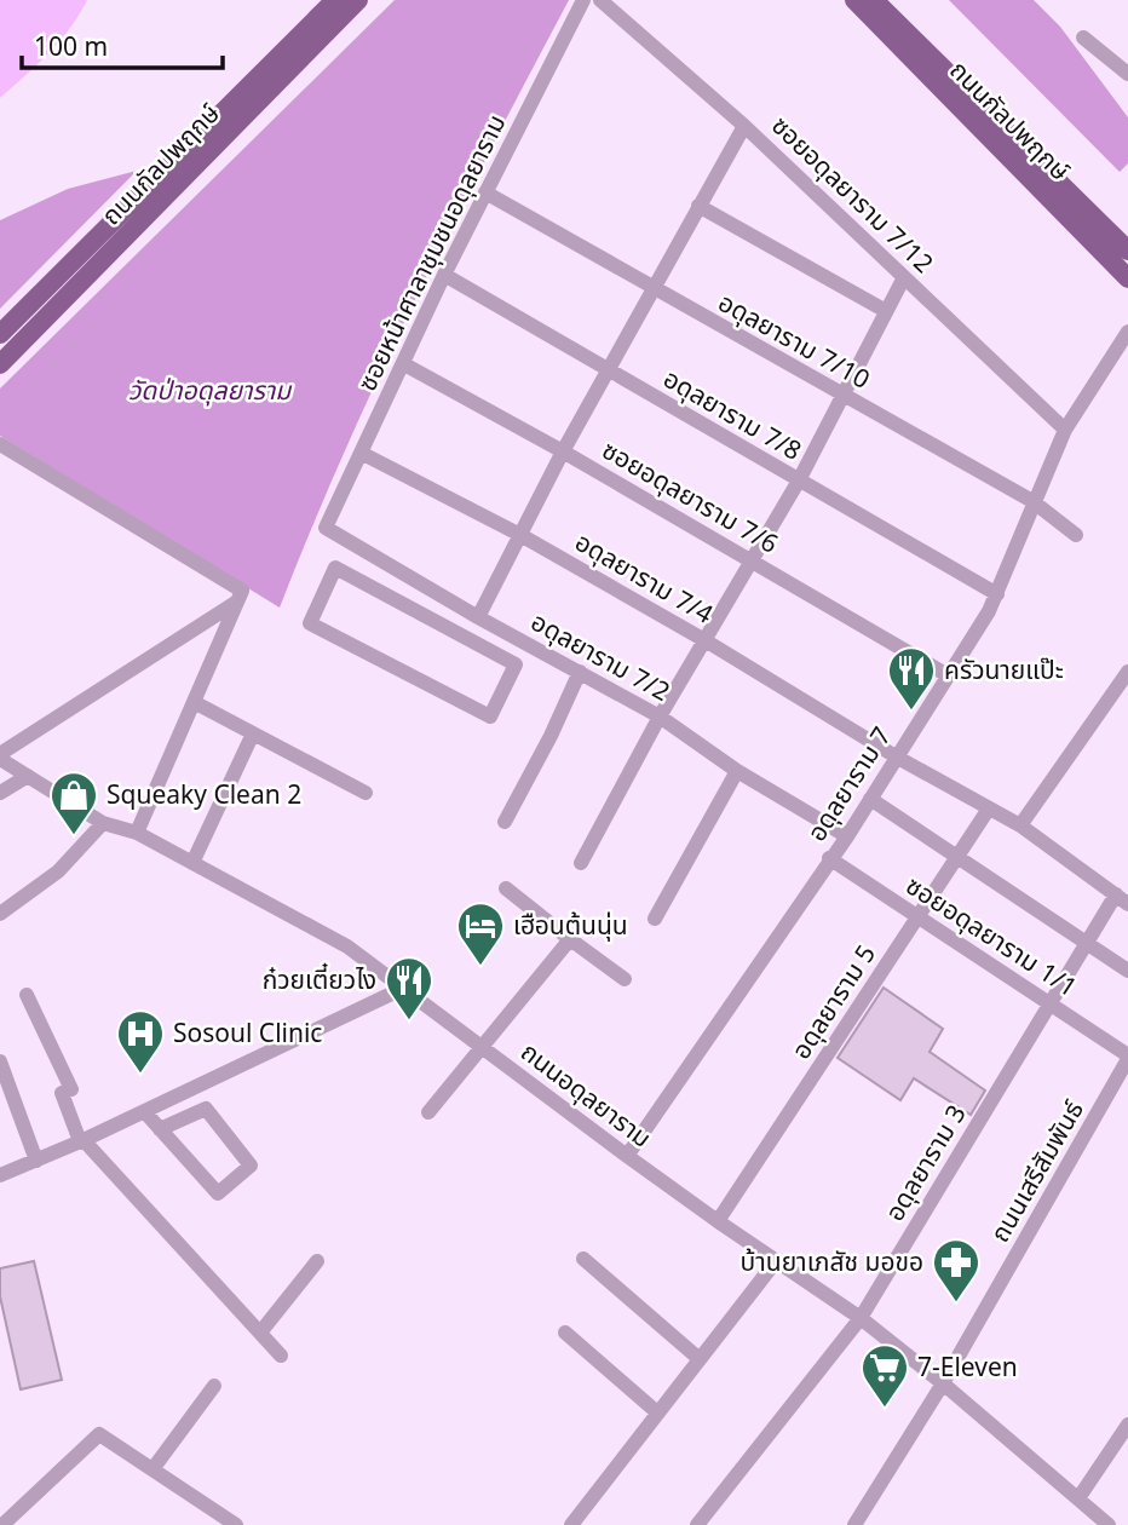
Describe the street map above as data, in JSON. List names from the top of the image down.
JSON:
{
  "streets": {
    "main road": ["ถนนกัลปพฤกษ์"],
    "street": [
      "ซอยอดุลยาราม 7/12",
      "ซอยหน้าศาลาชุมชนอดุลยาราม",
      "อดุลยาราม 7/10",
      "อดุลยาราม 7/8",
      "ซอยอดุลยาราม 7/6",
      "อดุลยาราม 7/4",
      "อดุลยาราม 7/2",
      "อดุลยาราม 7",
      "ซอยอดุลยาราม 1/1",
      "อดุลยาราม 5",
      "ถนนอดุลยาราม",
      "อดุลยาราม 3",
      "ถนนเสรีสัมพันธ์"
    ]
  },
  "crossings": [
    ["ซอยอดุลยาราม 7/12", "อดุลยาราม 7"],
    ["ซอยหน้าศาลาชุมชนอดุลยาราม", "อดุลยาราม 7/10"],
    ["ซอยหน้าศาลาชุมชนอดุลยาราม", "อดุลยาราม 7/8"],
    ["ซอยหน้าศาลาชุมชนอดุลยาราม", "ซอยอดุลยาราม 7/6"],
    ["ซอยหน้าศาลาชุมชนอดุลยาราม", "อดุลยาราม 7/4"],
    ["ซอยหน้าศาลาชุมชนอดุลยาราม", "อดุลยาราม 7/2"],
    ["อดุลยาราม 7/10", "อดุลยาราม 7"],
    ["อดุลยาราม 7/8", "อดุลยาราม 7"],
    ["ซอยอดุลยาราม 7/6", "อดุลยาราม 7"],
    ["อดุลยาราม 7/4", "อดุลยาราม 7"],
    ["อดุลยาราม 7/4", "อดุลยาราม 5"],
    ["อดุลยาราม 7/4", "อดุลยาราม 3"],
    ["อดุลยาราม 7/2", "อดุลยาราม 7"],
    ["อดุลยาราม 7", "ซอยอดุลยาราม 1/1"],
    ["อดุลยาราม 7", "ถนนอดุลยาราม"],
    ["ซอยอดุลยาราม 1/1", "อดุลยาราม 5"],
    ["ซอยอดุลยาราม 1/1", "อดุลยาราม 3"],
    ["ซอยอดุลยาราม 1/1", "ถนนเสรีสัมพันธ์"],
    ["อดุลยาราม 5", "ถนนอดุลยาราม"],
    ["ถนนอดุลยาราม", "อดุลยาราม 3"],
    ["ถนนอดุลยาราม", "ถนนเสรีสัมพันธ์"]
  ],
  "parks": ["วัดป่าอดุลยาราม"],
  "places": {
    "restaurant": ["ครัวนายแป๊ะ", "ก๋วยเตี๋ยวไง"],
    "shop": ["Squeaky Clean 2"],
    "hotel": ["เฮือนต้นนุ่น"],
    "hospital": ["Sosoul Clinic"],
    "pharmacy": ["บ้านยาเภสัช มอขอ"],
    "supermarket": ["7-Eleven"]
  },
  "scale_bar": "100 m"
}
